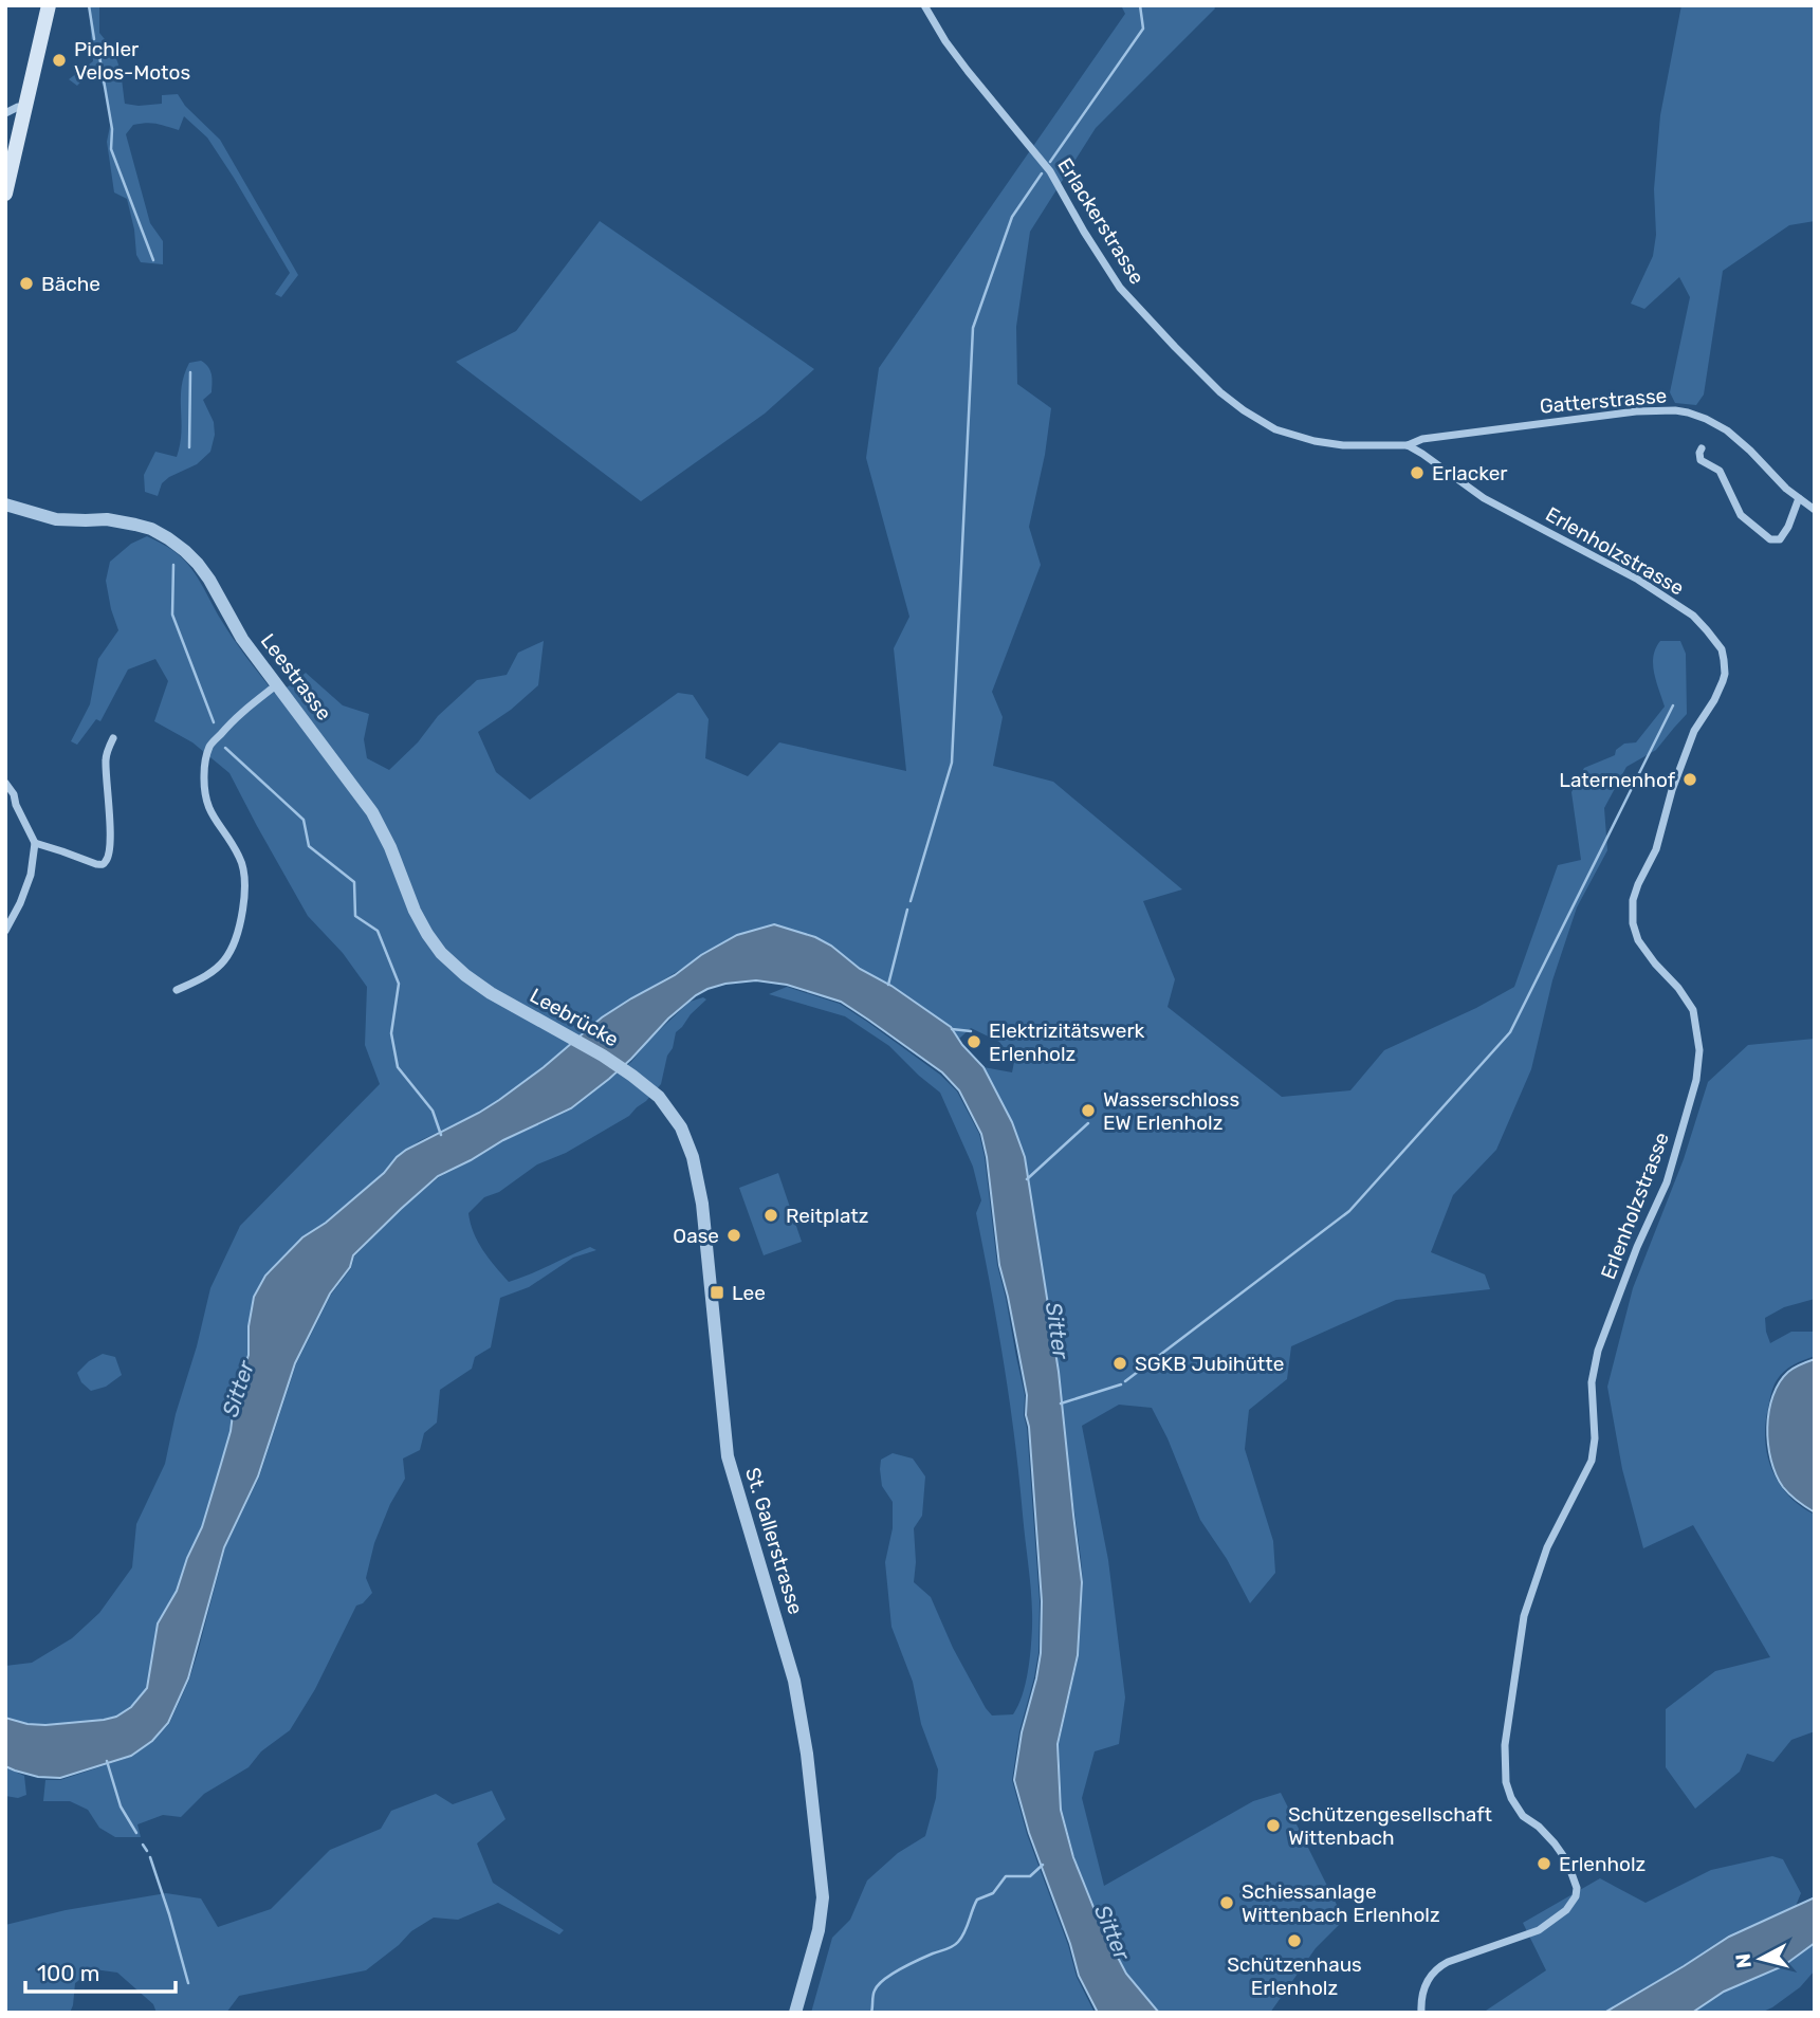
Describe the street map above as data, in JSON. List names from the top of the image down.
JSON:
{
  "streets": {
    "street": [
      "Erlackerstrasse",
      "Gatterstrasse",
      "Erlenholzstrasse",
      "Leestrasse",
      "Leebrücke",
      "St. Gallerstrasse"
    ]
  },
  "crossings": [
    ["Erlackerstrasse", "Gatterstrasse"],
    ["Erlackerstrasse", "Erlenholzstrasse"],
    ["Gatterstrasse", "Erlenholzstrasse"],
    ["Leestrasse", "Leebrücke"],
    ["Leebrücke", "St. Gallerstrasse"]
  ],
  "water": ["Sitter"],
  "places": {
    "other": [
      "Pichler Velos-Motos",
      "Bäche",
      "Erlacker",
      "Laternenhof",
      "Elektrizitätswerk Erlenholz",
      "Wasserschloss EW Erlenholz",
      "Reitplatz",
      "Oase",
      "SGKB Jubihütte",
      "Schützengesellschaft Wittenbach",
      "Erlenholz",
      "Schiessanlage Wittenbach Erlenholz",
      "Schützenhaus Erlenholz"
    ],
    "transit": ["Lee"]
  },
  "scale_bar": "100 m",
  "north": "left"
}
